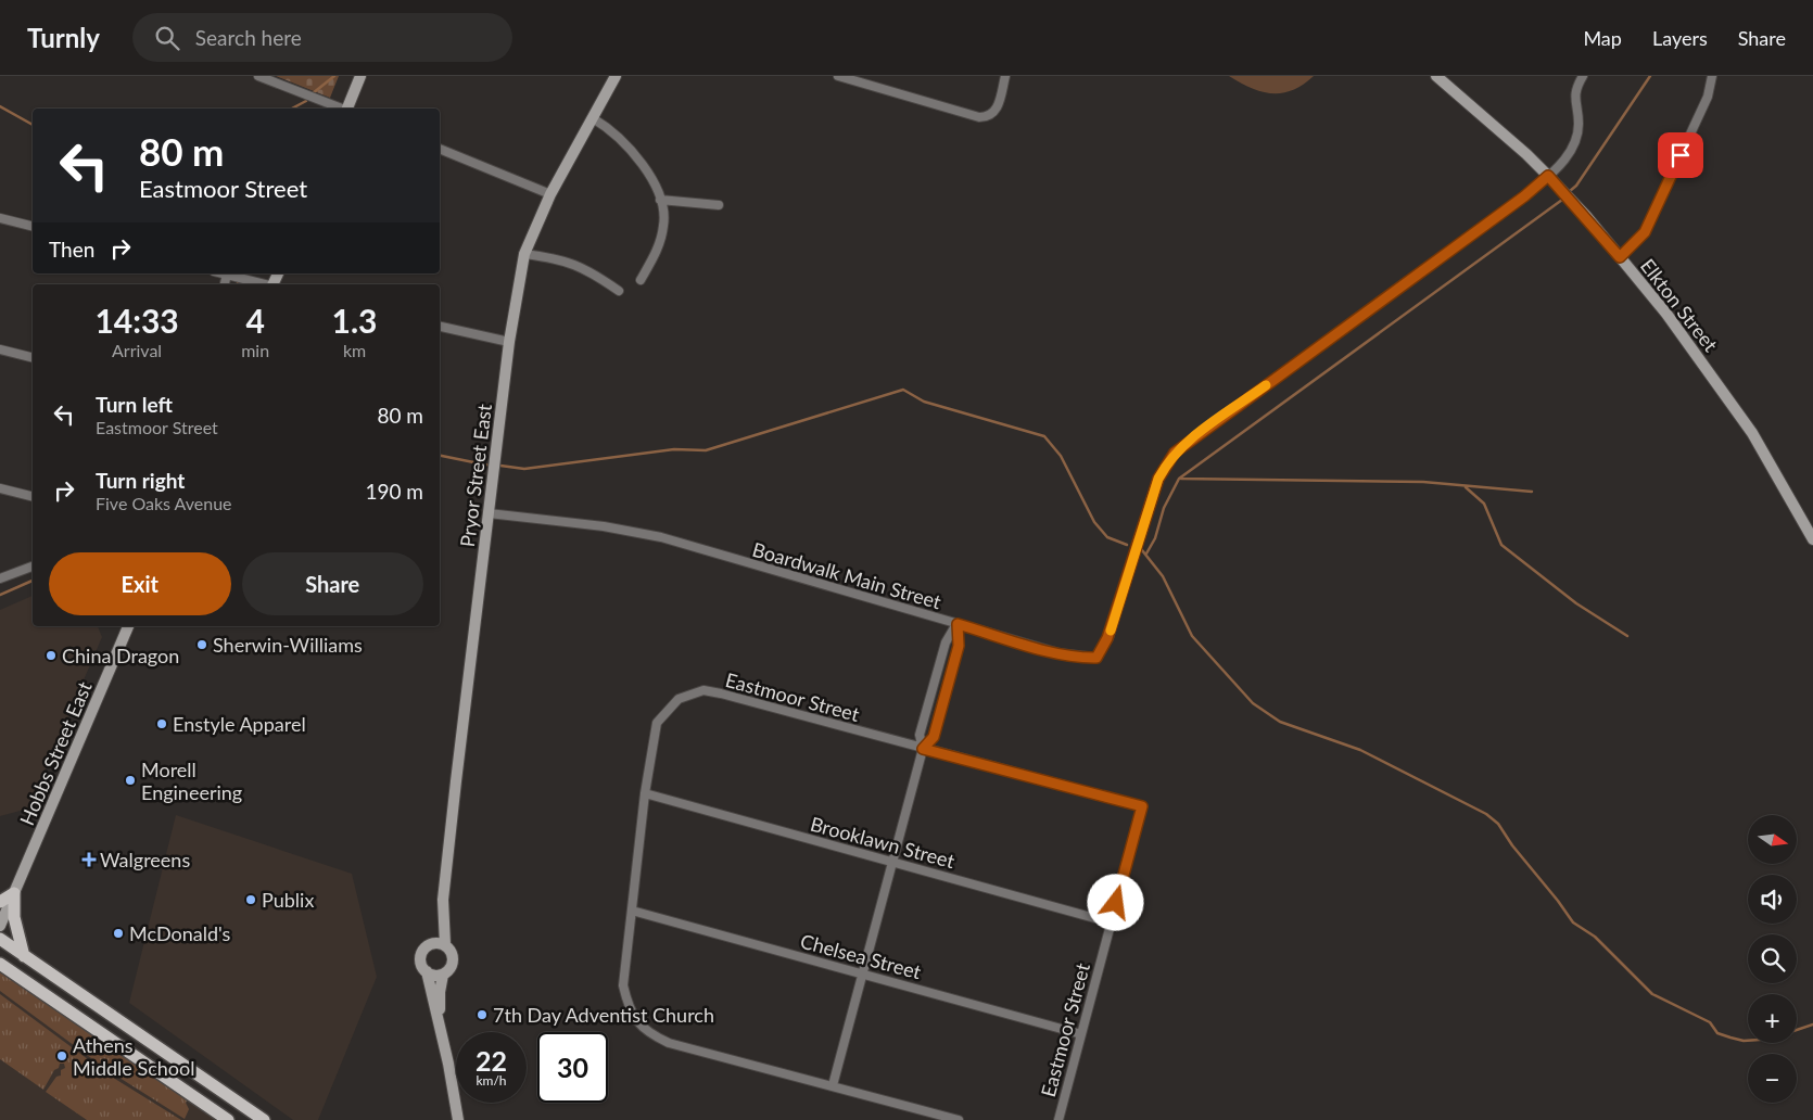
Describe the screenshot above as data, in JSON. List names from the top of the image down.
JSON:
{
  "streets": {
    "street": [
      "Elkton Street",
      "Pryor Street East",
      "Boardwalk Main Street",
      "Eastmoor Street",
      "Hobbs Street East",
      "Brooklawn Street",
      "Chelsea Street"
    ]
  },
  "crossings": [
    ["Elkton Street", "Boardwalk Main Street"],
    ["Pryor Street East", "Boardwalk Main Street"],
    ["Eastmoor Street", "Brooklawn Street"],
    ["Eastmoor Street", "Chelsea Street"]
  ],
  "places": {
    "other": [
      "Sherwin-Williams",
      "China Dragon",
      "Enstyle Apparel",
      "Morell Engineering",
      "Publix",
      "McDonald's",
      "7th Day Adventist Church",
      "Athens Middle School"
    ],
    "health": ["Walgreens"]
  },
  "north": "right",
  "page": {
    "header": "Turnly",
    "search": "Search here",
    "nav": ["Map", "Layers", "Share"],
    "turn": ["80 m", "Eastmoor Street"],
    "then": "Then",
    "eta": [
      "14:33",
      "Arrival",
      "4",
      "min",
      "1.3",
      "km"
    ],
    "list": [
      {
        "name": "Turn left",
        "note": "Eastmoor Street",
        "value": "80 m"
      },
      {
        "name": "Turn right",
        "note": "Five Oaks Avenue",
        "value": "190 m"
      }
    ],
    "buttons": ["Exit", "Share"],
    "map_buttons": ["+", "−"],
    "speed": "22 km/h",
    "limit": "30"
  }
}
